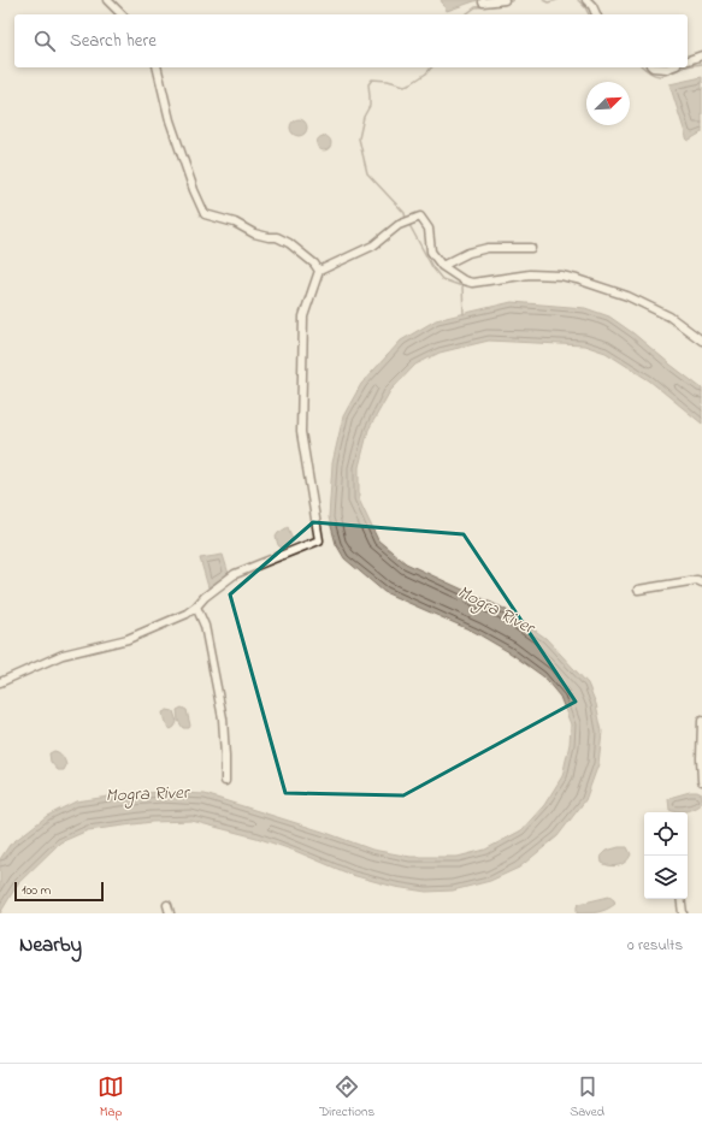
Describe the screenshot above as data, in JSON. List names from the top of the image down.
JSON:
{
  "water": ["Mogra River"],
  "scale_bar": "100 m",
  "north": "top right",
  "page": {
    "search": "Search here",
    "scale": "100 m",
    "heading": ["Nearby", "0 results"],
    "nav": ["Map", "Directions", "Saved"]
  }
}
